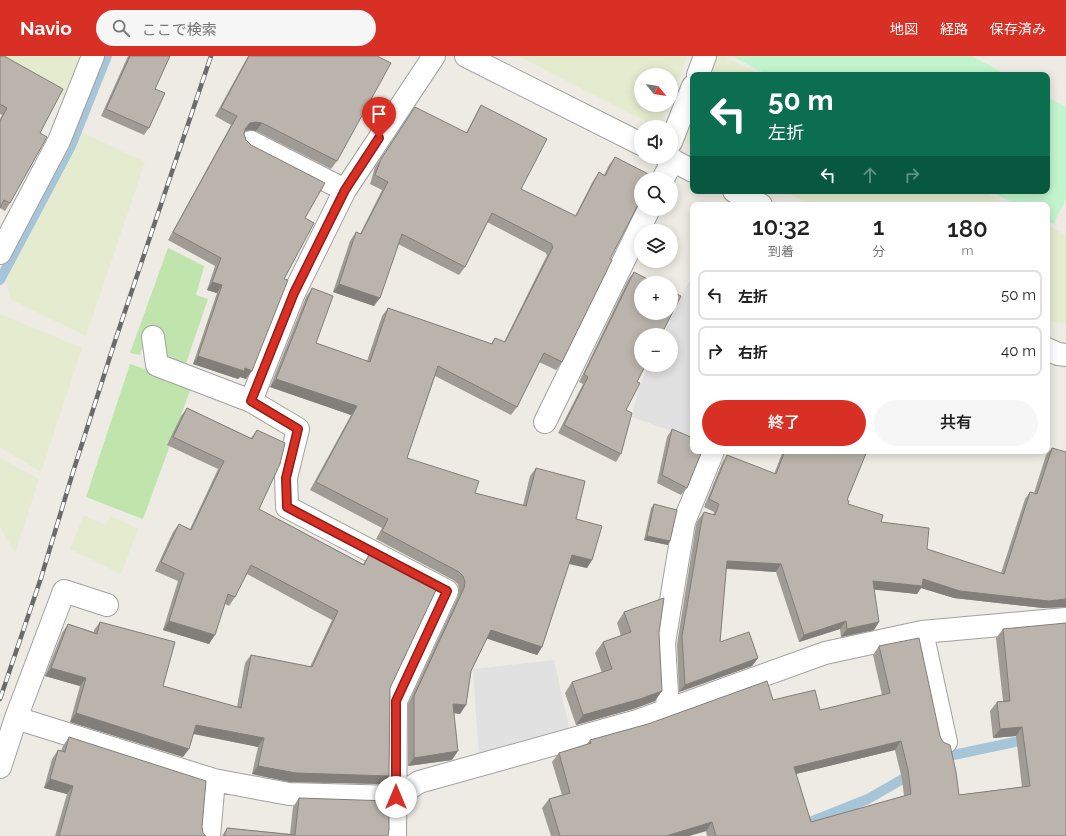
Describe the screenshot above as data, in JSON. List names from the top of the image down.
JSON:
{
  "north": "bottom right",
  "page": {
    "header": "Navio",
    "search": "ここで検索",
    "nav": ["地図", "経路", "保存済み"],
    "map_buttons": ["+", "−"],
    "turn": ["50 m", "左折"],
    "eta": [
      "10:32",
      "到着",
      "1",
      "分",
      "180",
      "m"
    ],
    "list": [
      {
        "name": "左折",
        "value": "50 m"
      },
      {
        "name": "右折",
        "value": "40 m"
      }
    ],
    "buttons": ["終了", "共有"]
  }
}
